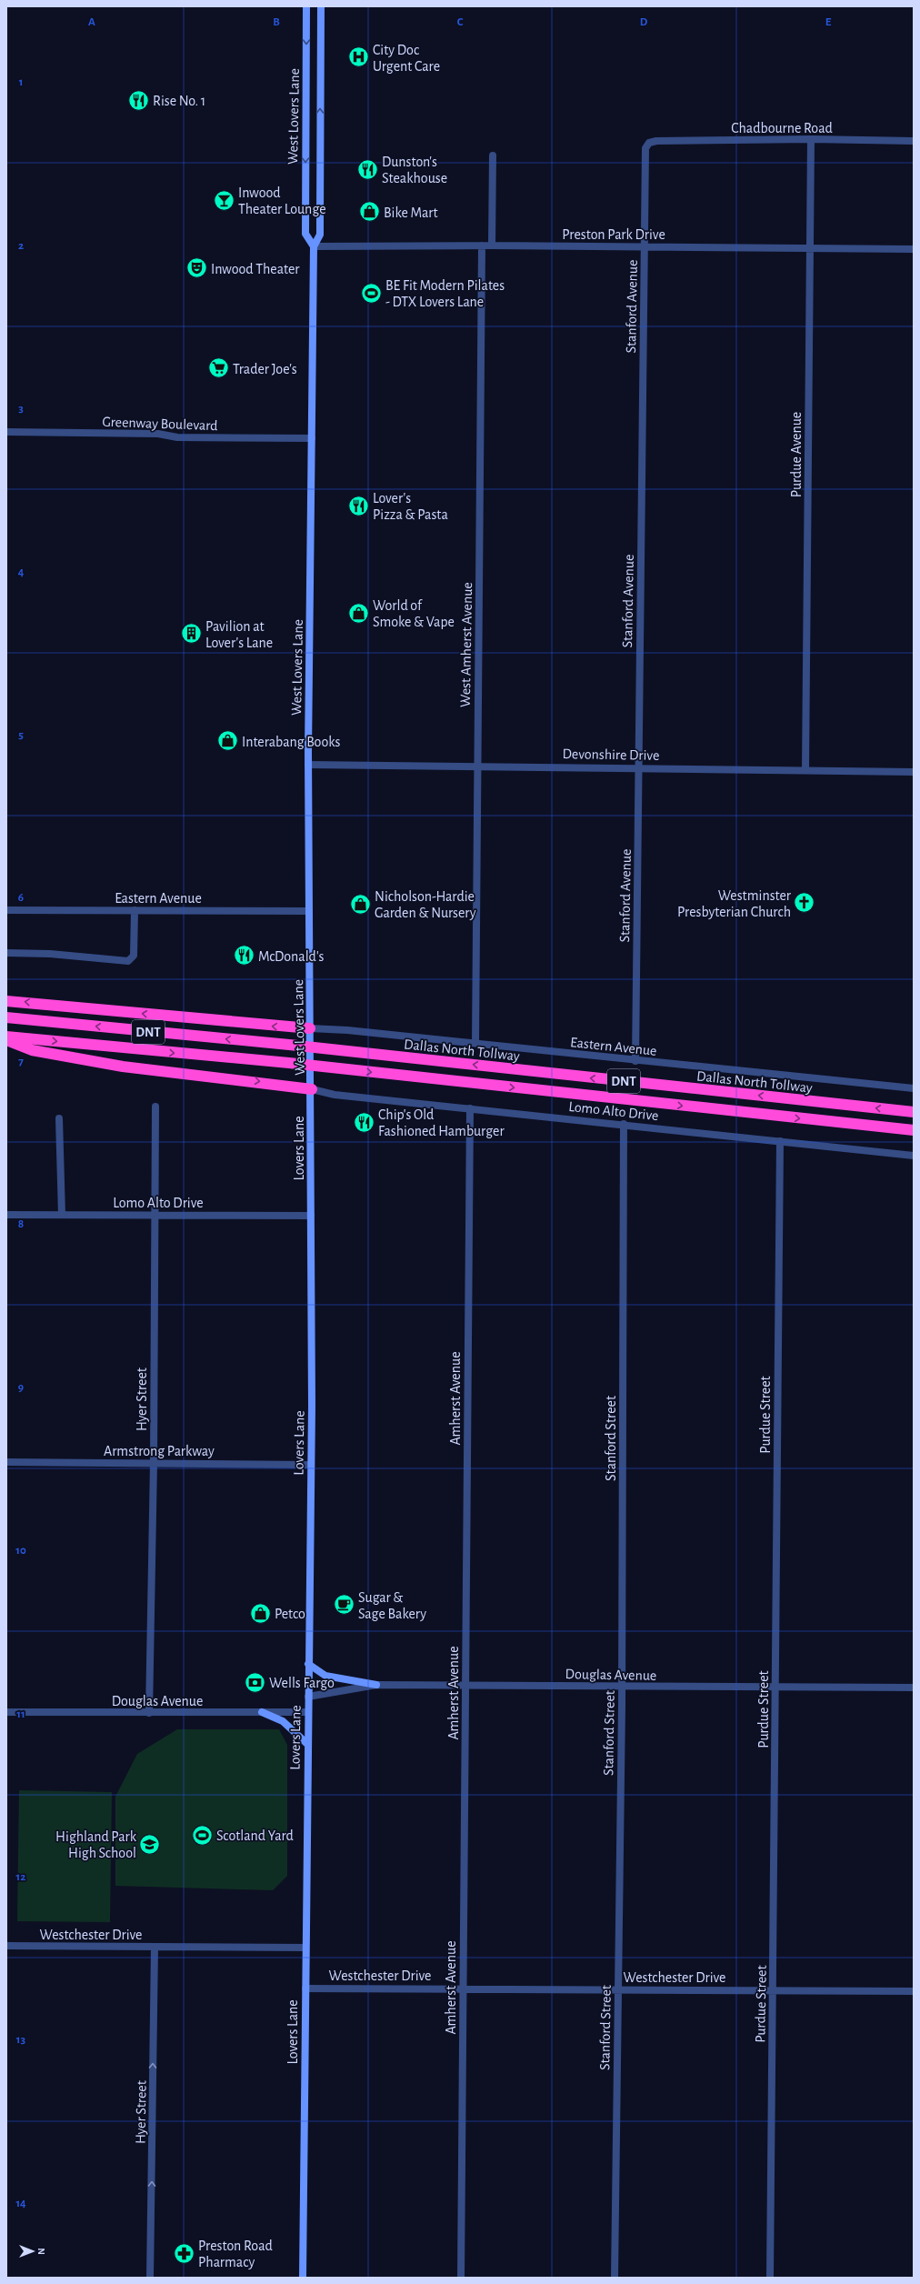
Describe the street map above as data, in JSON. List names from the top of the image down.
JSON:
{
  "streets": {
    "highway": ["DNT", "Dallas North Tollway"],
    "main road": ["West Lovers Lane", "Lovers Lane"],
    "street": [
      "Chadbourne Road",
      "Preston Park Drive",
      "Stanford Avenue",
      "Greenway Boulevard",
      "Purdue Avenue",
      "West Amherst Avenue",
      "Devonshire Drive",
      "Eastern Avenue",
      "Lomo Alto Drive",
      "Amherst Avenue",
      "Hyer Street",
      "Purdue Street",
      "Stanford Street",
      "Armstrong Parkway",
      "Douglas Avenue",
      "Westchester Drive"
    ]
  },
  "crossings": [
    ["West Lovers Lane", "Preston Park Drive"],
    ["West Lovers Lane", "Greenway Boulevard"],
    ["West Lovers Lane", "Devonshire Drive"],
    ["West Lovers Lane", "Eastern Avenue"],
    ["West Lovers Lane", "Lomo Alto Drive"],
    ["West Lovers Lane", "Lovers Lane"],
    ["Chadbourne Road", "Stanford Avenue"],
    ["Chadbourne Road", "Purdue Avenue"],
    ["Preston Park Drive", "Stanford Avenue"],
    ["Preston Park Drive", "Purdue Avenue"],
    ["Preston Park Drive", "West Amherst Avenue"],
    ["Stanford Avenue", "Devonshire Drive"],
    ["Stanford Avenue", "Eastern Avenue"],
    ["Purdue Avenue", "Devonshire Drive"],
    ["West Amherst Avenue", "Devonshire Drive"],
    ["West Amherst Avenue", "Eastern Avenue"],
    ["Lomo Alto Drive", "Lovers Lane"],
    ["Lomo Alto Drive", "Amherst Avenue"],
    ["Lomo Alto Drive", "Hyer Street"],
    ["Lomo Alto Drive", "Purdue Street"],
    ["Lomo Alto Drive", "Stanford Street"],
    ["Lovers Lane", "Armstrong Parkway"],
    ["Lovers Lane", "Douglas Avenue"],
    ["Lovers Lane", "Westchester Drive"],
    ["Amherst Avenue", "Douglas Avenue"],
    ["Amherst Avenue", "Westchester Drive"],
    ["Hyer Street", "Armstrong Parkway"],
    ["Hyer Street", "Douglas Avenue"],
    ["Hyer Street", "Westchester Drive"],
    ["Purdue Street", "Douglas Avenue"],
    ["Purdue Street", "Westchester Drive"],
    ["Stanford Street", "Douglas Avenue"],
    ["Stanford Street", "Westchester Drive"]
  ],
  "one_way": ["Hyer Street"],
  "places": {
    "hospital": ["City Doc Urgent Care"],
    "restaurant": [
      "Rise No. 1",
      "Dunston's Steakhouse",
      "Lover's Pizza & Pasta",
      "McDonald's",
      "Chip's Old Fashioned Hamburger"
    ],
    "bar": ["Inwood Theater Lounge"],
    "shop": [
      "Bike Mart",
      "World of Smoke & Vape",
      "Interabang Books",
      "Nicholson-Hardie Garden & Nursery",
      "Petco"
    ],
    "theatre": ["Inwood Theater"],
    "sports": ["BE Fit Modern Pilates - DTX Lovers Lane", "Scotland Yard"],
    "supermarket": ["Trader Joe's"],
    "building": ["Pavilion at Lover's Lane"],
    "church": ["Westminster Presbyterian Church"],
    "cafe": ["Sugar & Sage Bakery"],
    "bank": ["Wells Fargo"],
    "school or university": ["Highland Park High School"],
    "pharmacy": ["Preston Road Pharmacy"]
  },
  "north": "right",
  "grid": {
    "columns": [
      "A",
      "B",
      "C",
      "D",
      "E"
    ],
    "rows": [
      "1",
      "2",
      "3",
      "4",
      "5",
      "6",
      "7",
      "8",
      "9",
      "10",
      "11",
      "12",
      "13",
      "14"
    ]
  }
}
